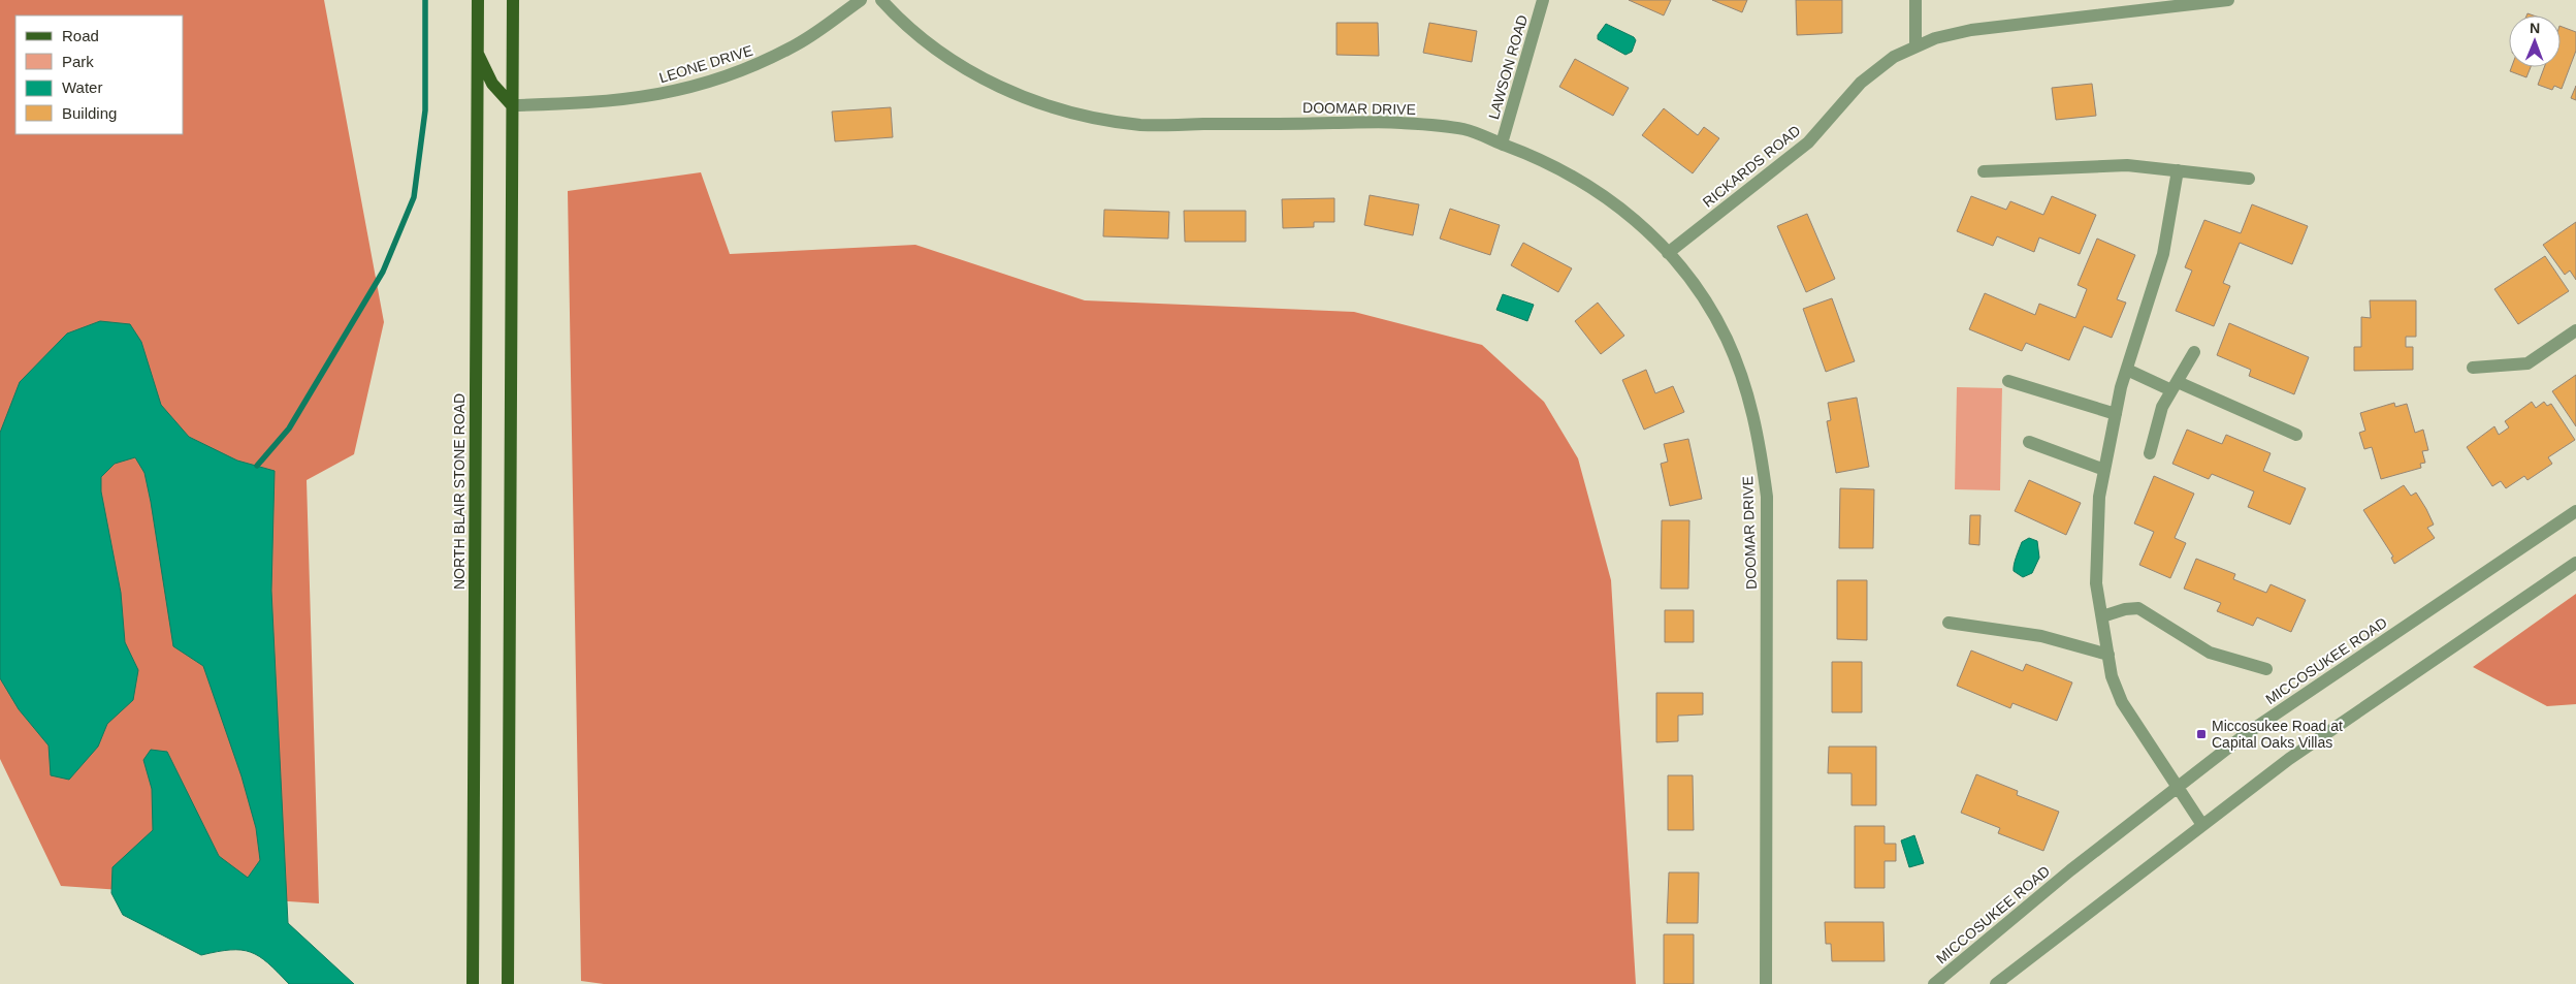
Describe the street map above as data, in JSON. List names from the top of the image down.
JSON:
{
  "streets": {
    "main road": ["NORTH BLAIR STONE ROAD"],
    "street": [
      "LEONE DRIVE",
      "LAWSON ROAD",
      "DOOMAR DRIVE",
      "RICKARDS ROAD",
      "MICCOSUKEE ROAD"
    ]
  },
  "crossings": [
    ["LAWSON ROAD", "DOOMAR DRIVE"],
    ["DOOMAR DRIVE", "RICKARDS ROAD"]
  ],
  "places": {
    "transit": ["Miccosukee Road at Capital Oaks Villas"]
  },
  "legend": [
    "Road",
    "Park",
    "Water",
    "Building"
  ],
  "north": "top"
}
